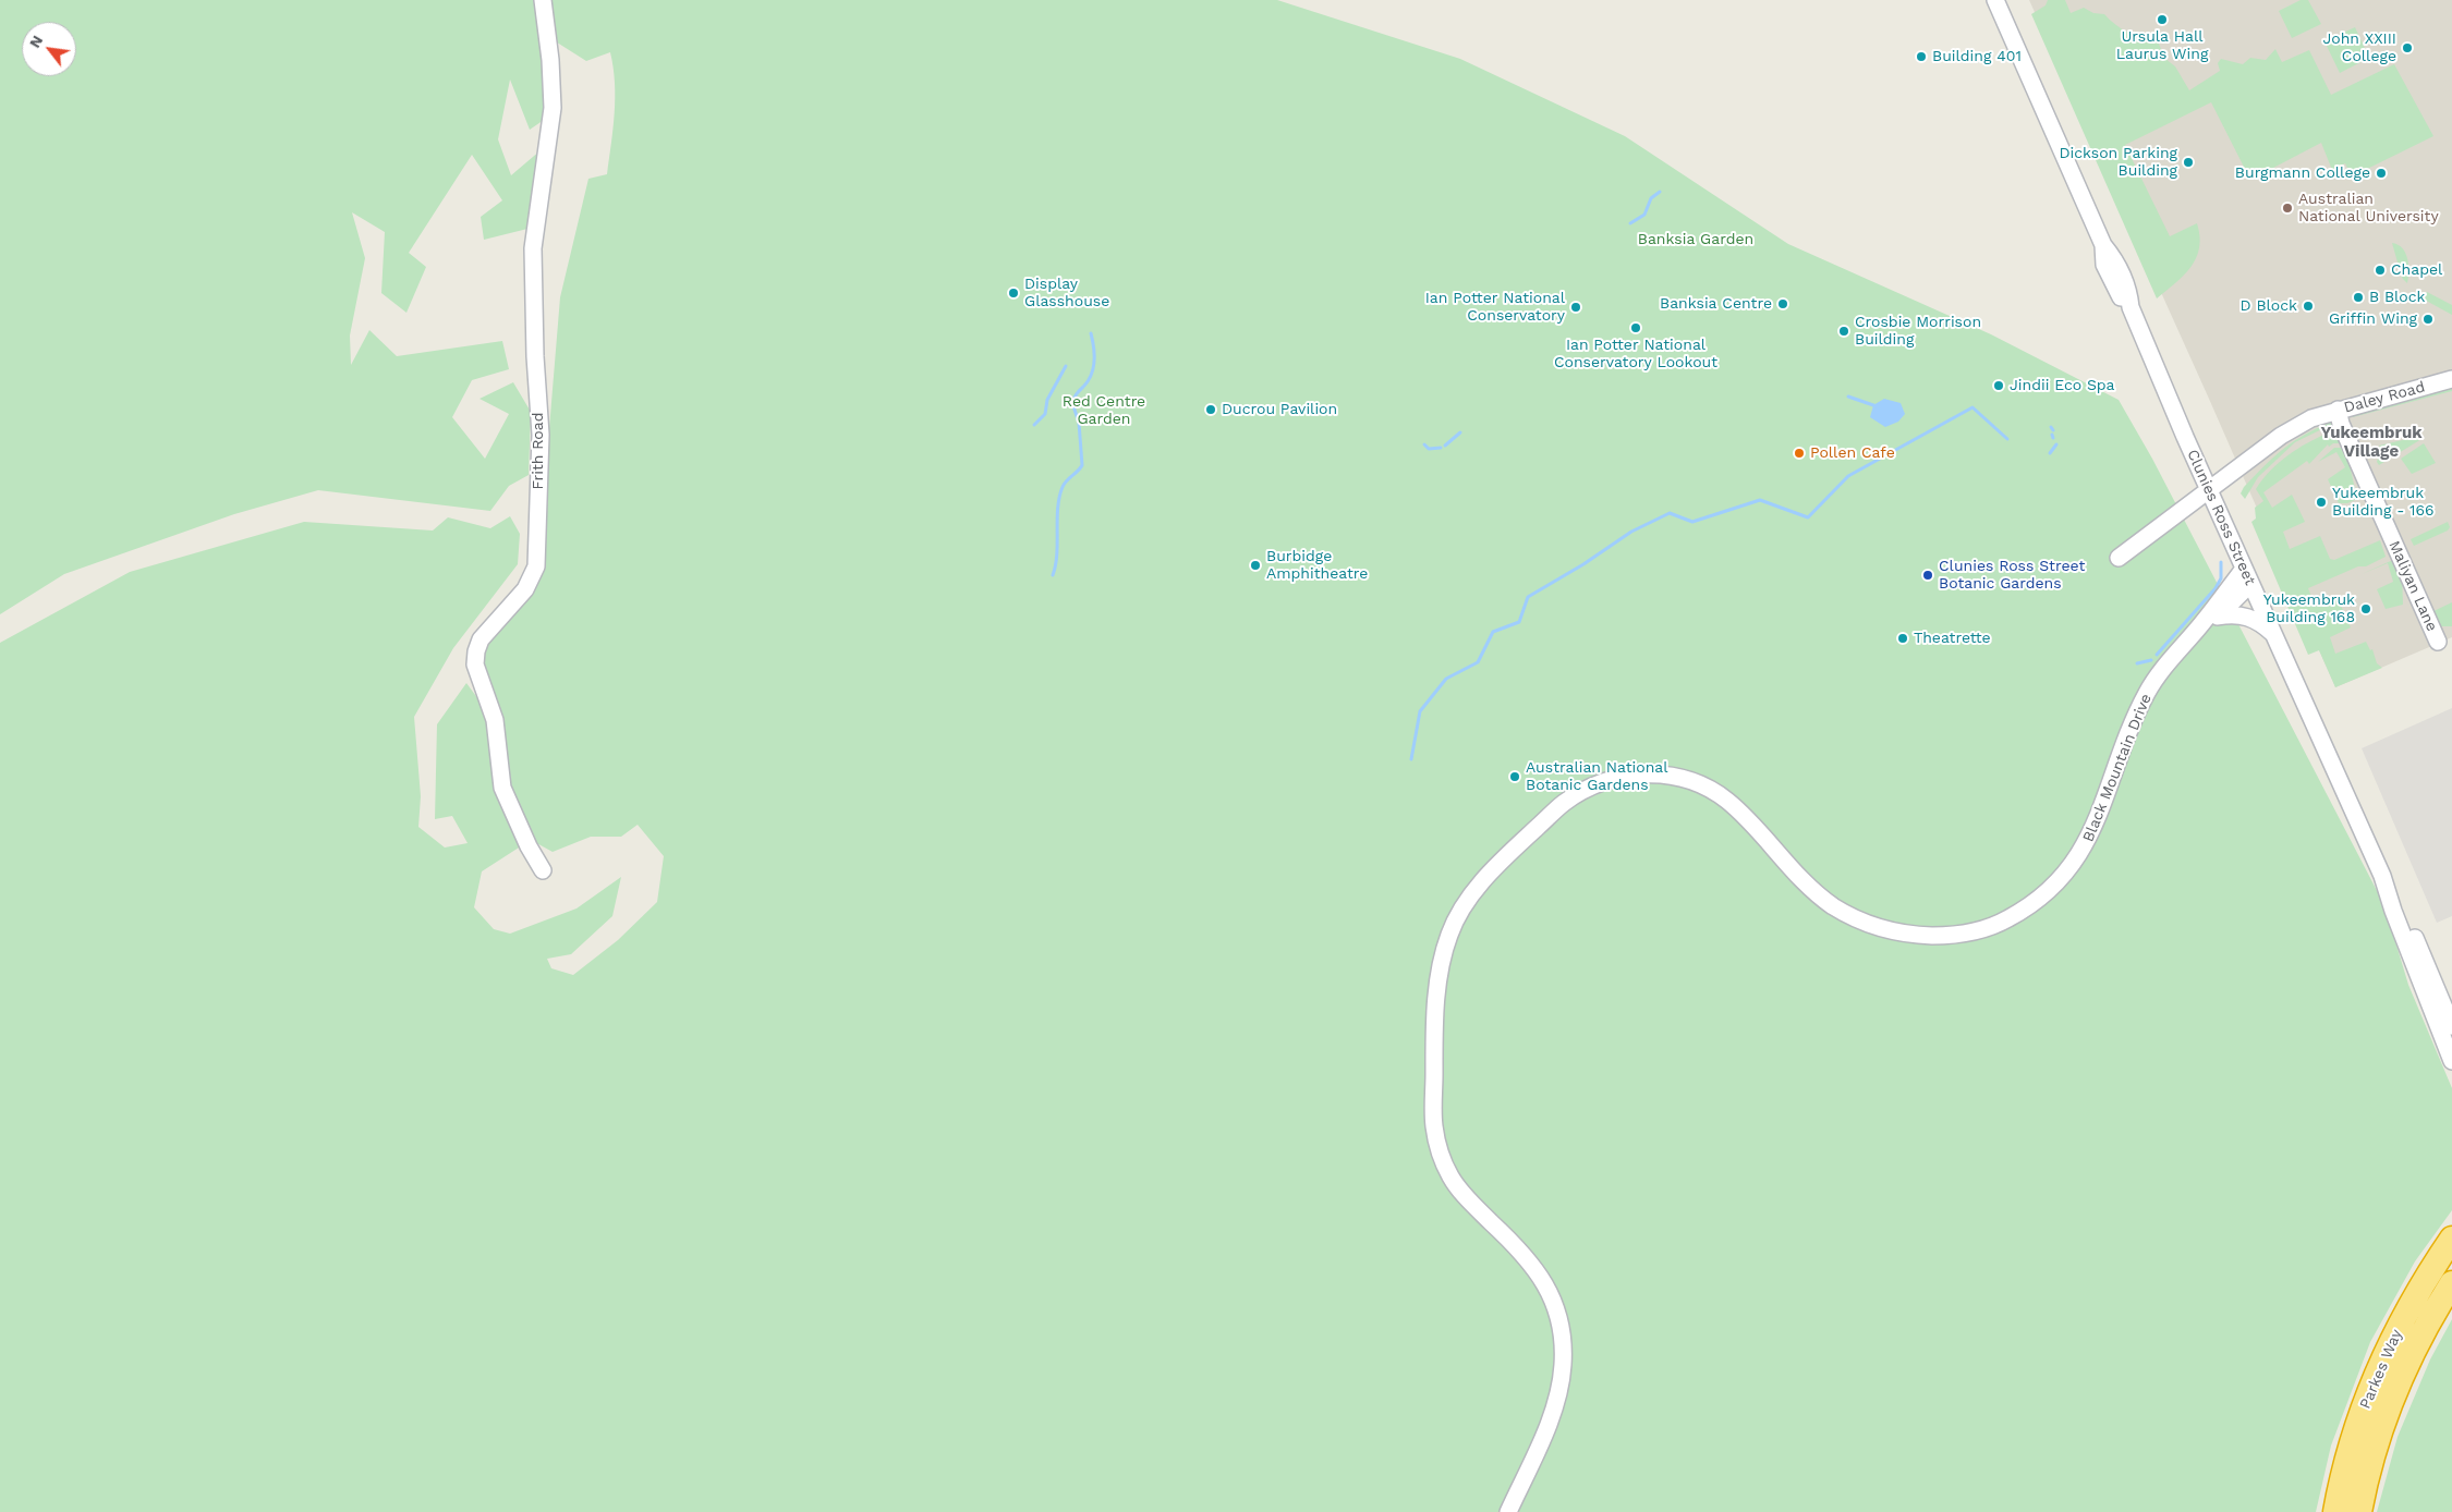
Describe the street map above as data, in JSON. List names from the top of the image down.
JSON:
{
  "streets": {
    "highway": ["Parkes Way"],
    "street": [
      "Daley Road",
      "Frith Road",
      "Clunies Ross Street",
      "Maliyan Lane",
      "Black Mountain Drive"
    ]
  },
  "crossings": [
    ["Daley Road", "Clunies Ross Street"],
    ["Daley Road", "Maliyan Lane"],
    ["Clunies Ross Street", "Black Mountain Drive"]
  ],
  "districts": ["Yukeembruk Village"],
  "parks": ["Banksia Garden", "Red Centre Garden"],
  "places": [
    "Ursula Hall Laurus Wing",
    "John XXIII College",
    "Building 401",
    "Dickson Parking Building",
    "Burgmann College",
    "Australian National University",
    "Chapel",
    "Display Glasshouse",
    "B Block",
    "Banksia Centre",
    "D Block",
    "Ian Potter National Conservatory",
    "Griffin Wing",
    "Ian Potter National Conservatory Lookout",
    "Crosbie Morrison Building",
    "Jindii Eco Spa",
    "Ducrou Pavilion",
    "Pollen Cafe",
    "Yukeembruk Building - 166",
    "Burbidge Amphitheatre",
    "Clunies Ross Street Botanic Gardens",
    "Yukeembruk Building 168",
    "Theatrette",
    "Australian National Botanic Gardens"
  ],
  "north": "top left"
}
